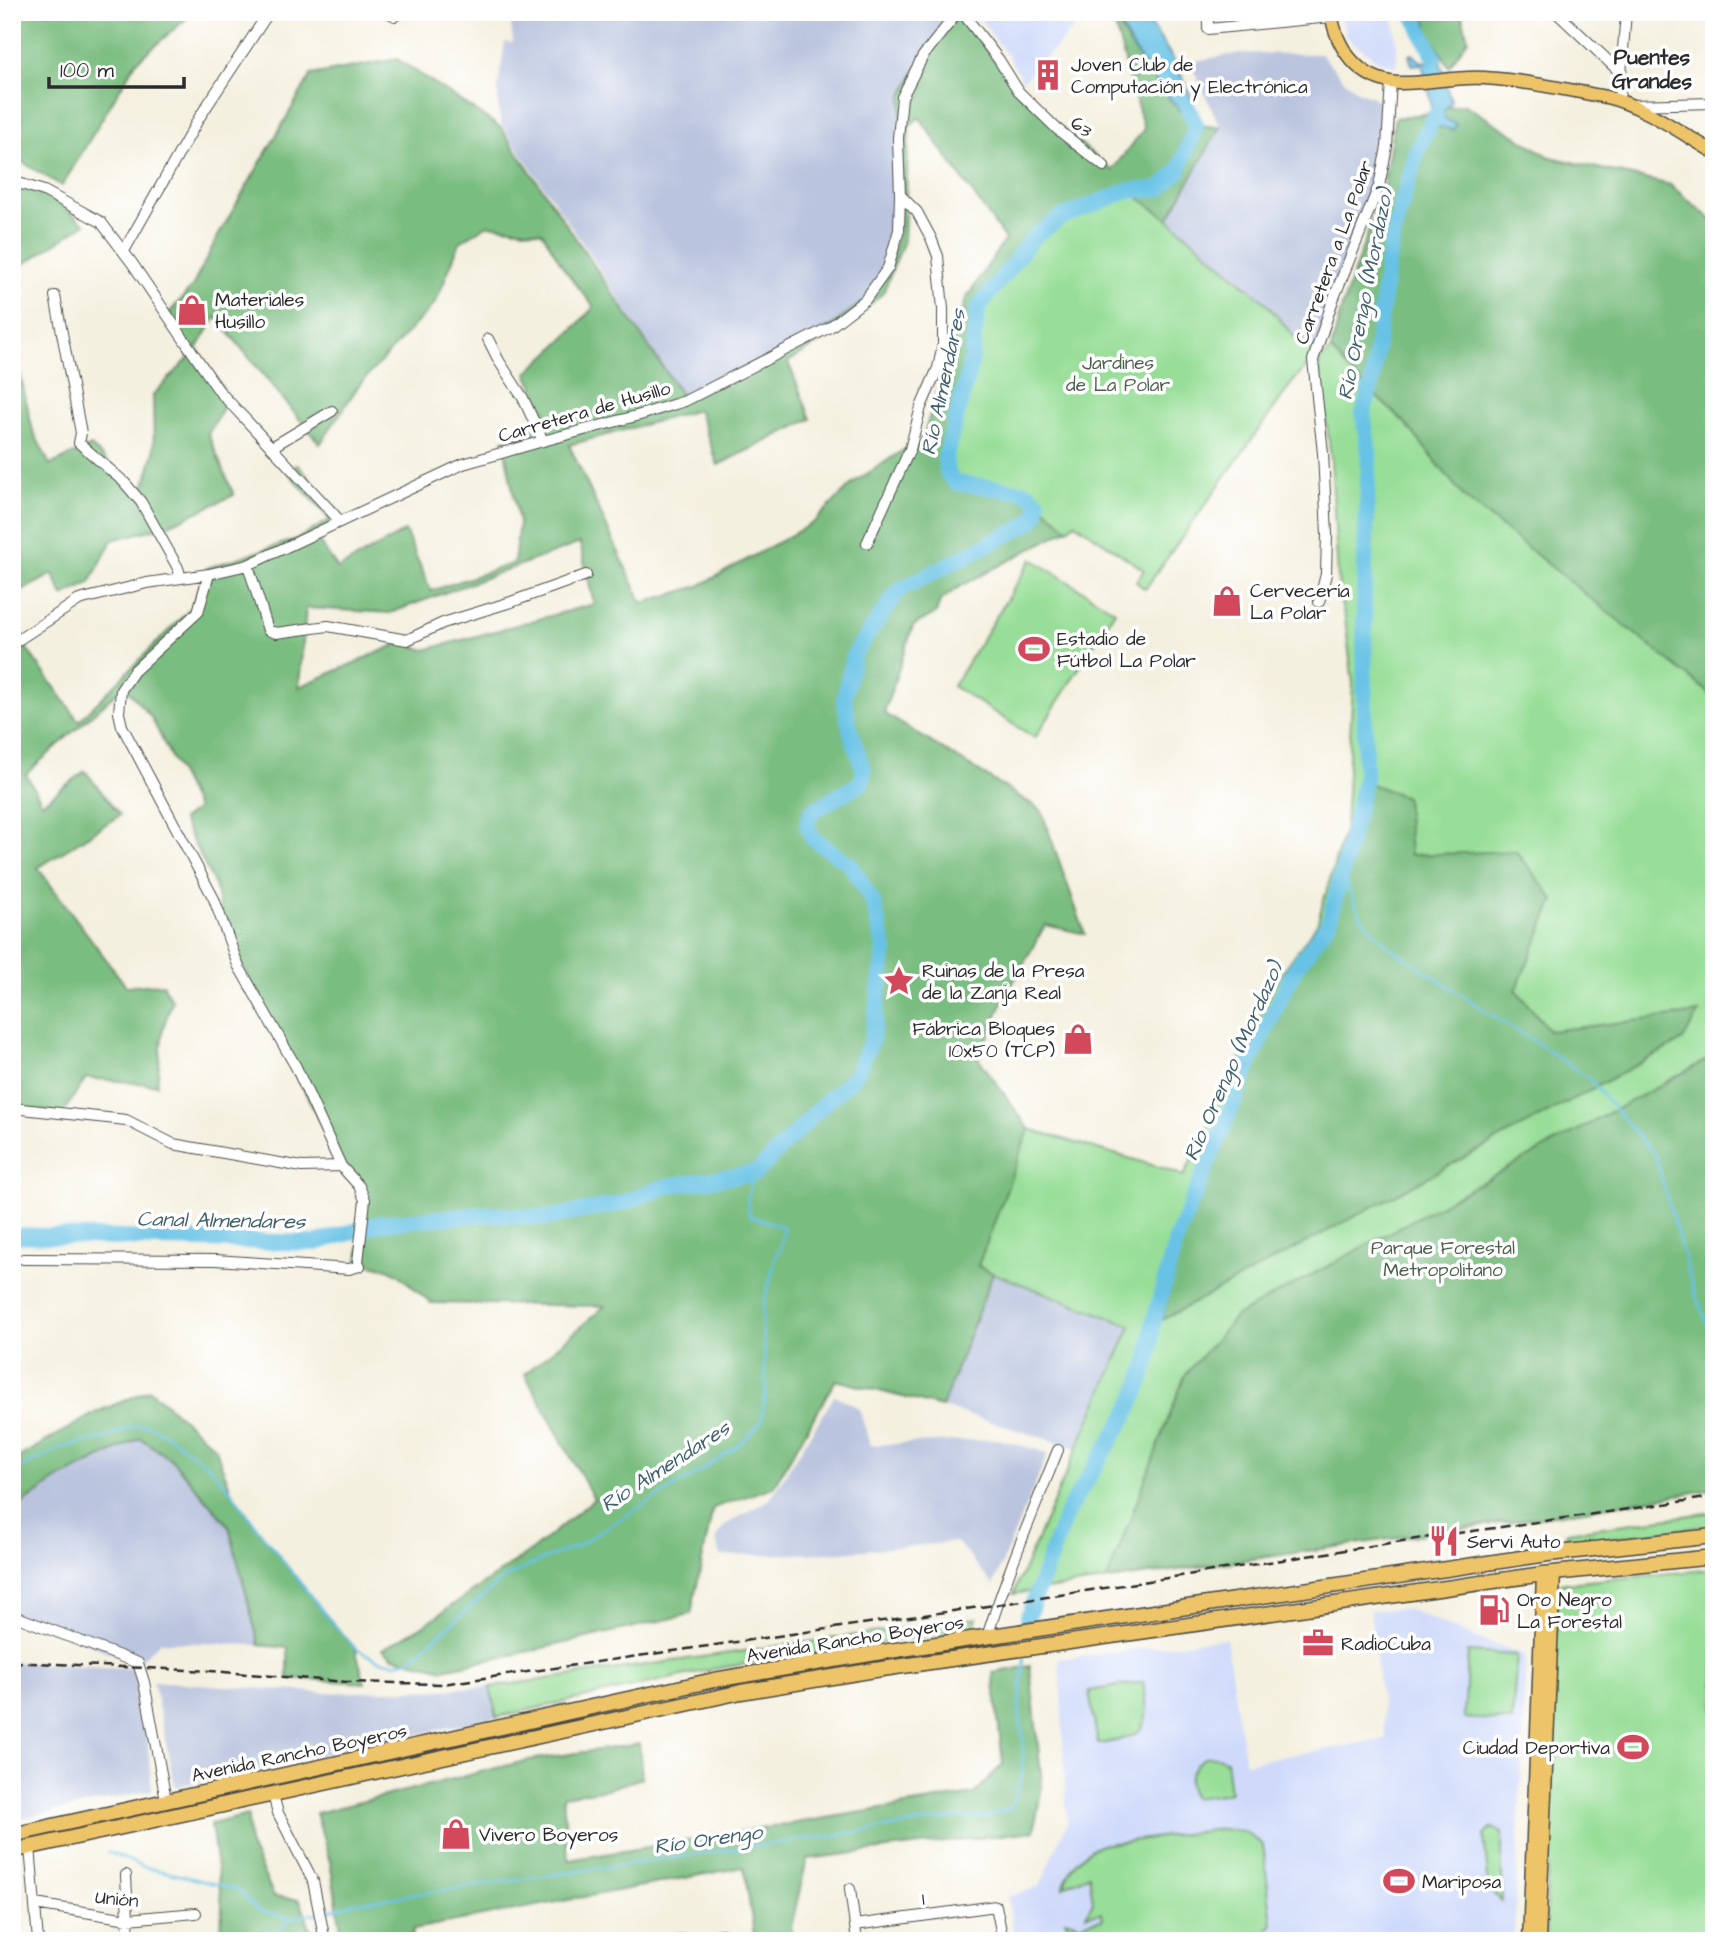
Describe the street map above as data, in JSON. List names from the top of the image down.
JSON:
{
  "streets": {
    "highway": ["Avenida Rancho Boyeros"],
    "street": [
      "63",
      "Carretera a La Polar",
      "Carretera de Husillo",
      "Unión",
      "1"
    ]
  },
  "crossings": [
    ["63", "Carretera de Husillo"]
  ],
  "districts": ["Puentes Grandes"],
  "water": [
    "Río Orengo (Mordazo)",
    "Río Almendares",
    "Canal Almendares",
    "Río Orengo"
  ],
  "parks": ["Jardines de La Polar", "Parque Forestal Metropolitano"],
  "places": {
    "building": ["Joven Club de Computación y Electrónica"],
    "shop": [
      "Materiales Husillo",
      "Cervecería La Polar",
      "Fábrica Bloques 10x50 (TCP)",
      "Vivero Boyeros"
    ],
    "sports": ["Estadio de Fútbol La Polar", "Ciudad Deportiva", "Mariposa"],
    "place": ["Ruinas de la Presa de la Zanja Real"],
    "restaurant": ["Servi Auto"],
    "fuel station": ["Oro Negro La Forestal"],
    "office": ["RadioCuba"]
  },
  "scale_bar": "100 m"
}
